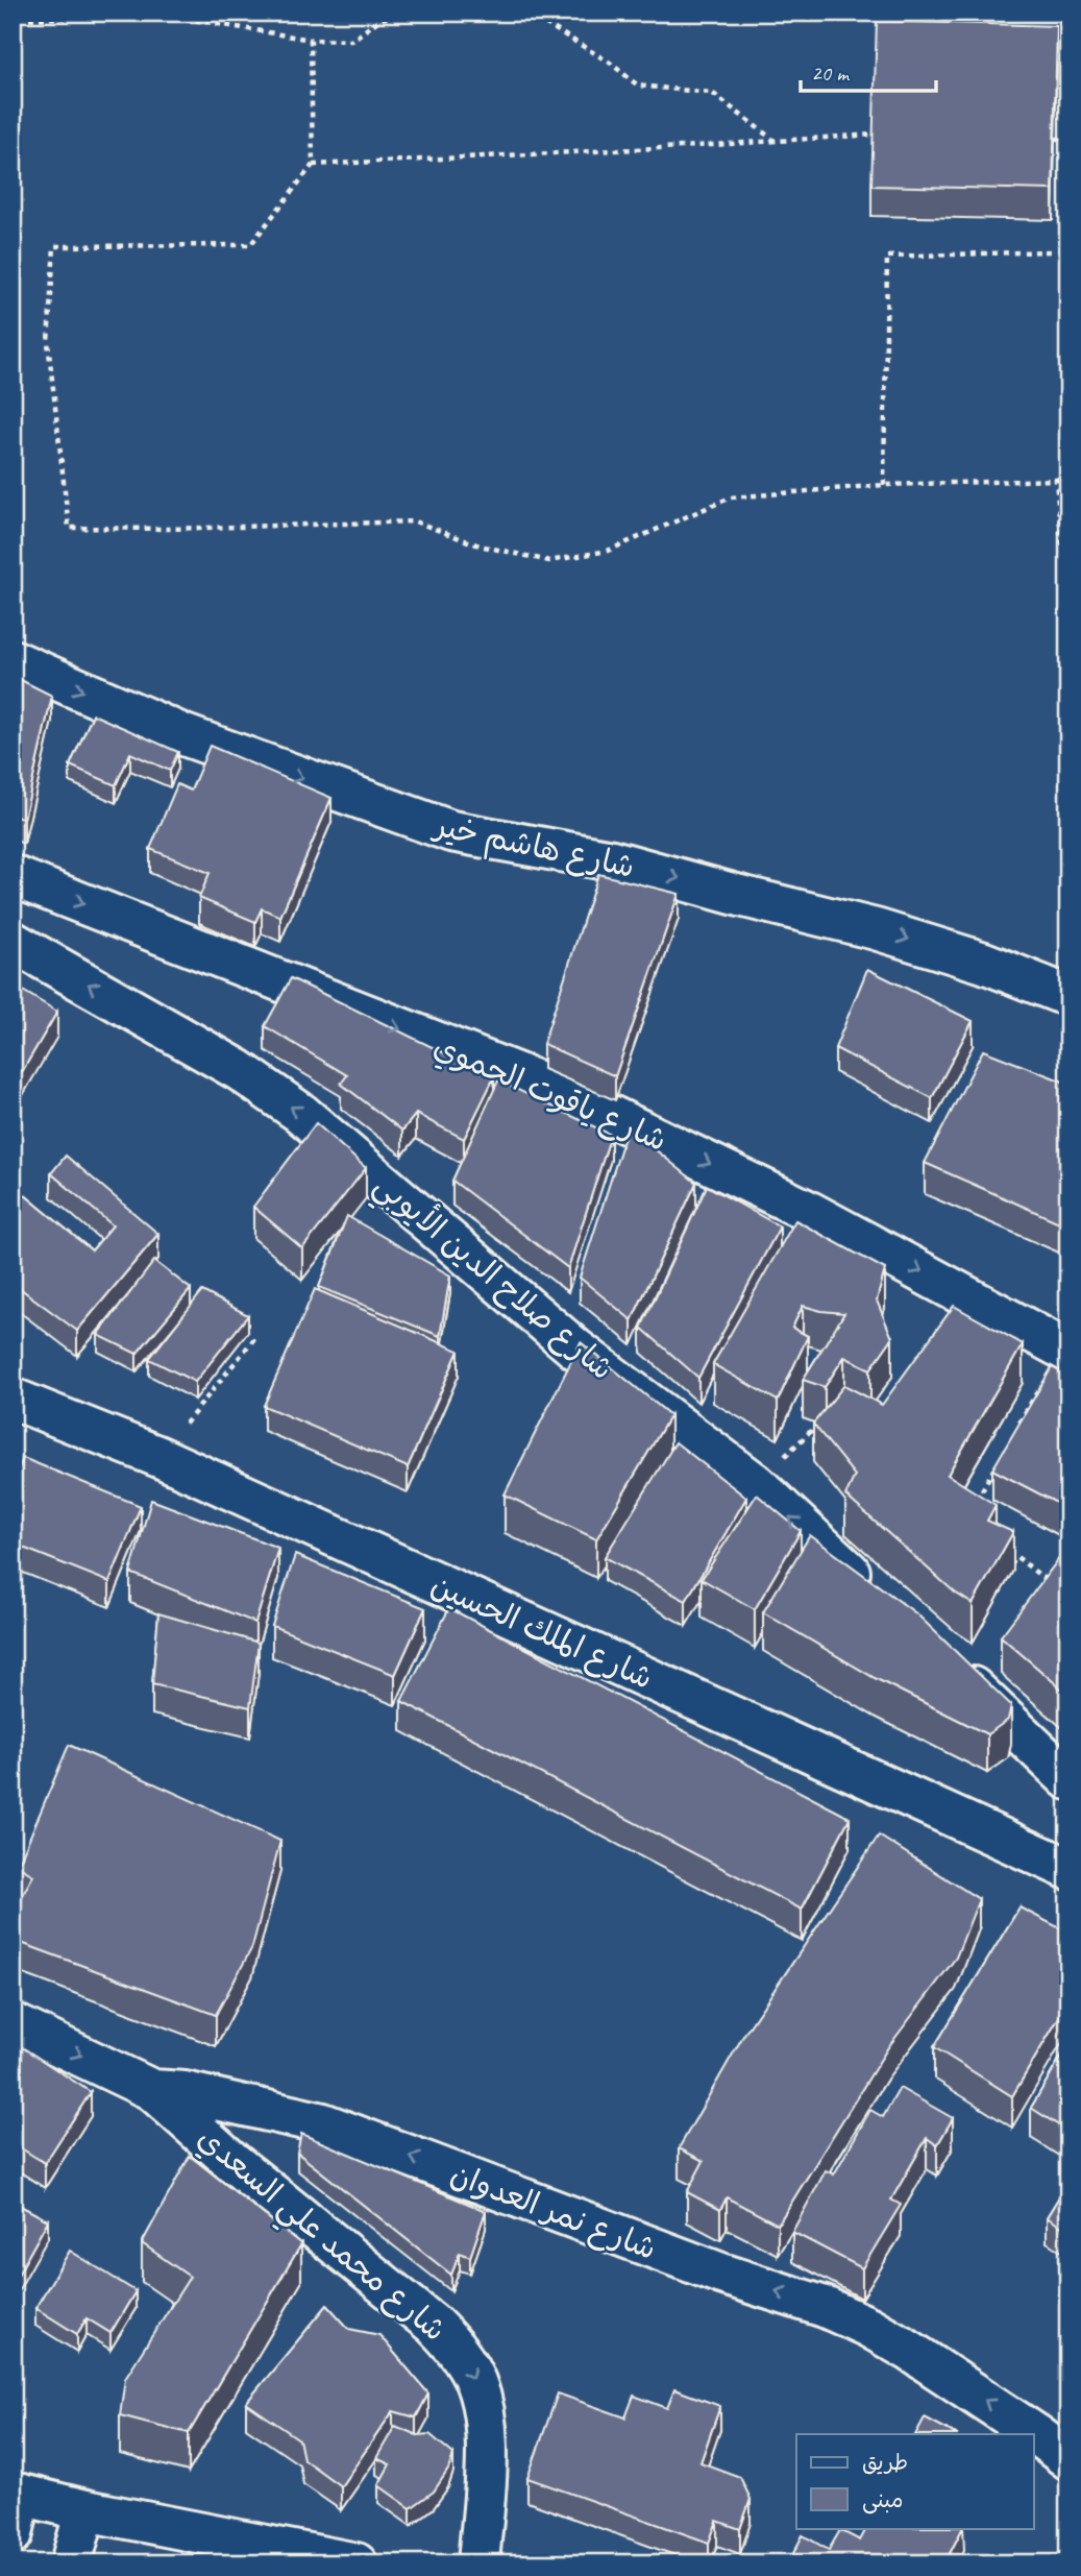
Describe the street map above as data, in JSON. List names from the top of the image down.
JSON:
{
  "streets": {
    "street": [
      "شارع هاشم خير",
      "شارع ياقوت الحموي",
      "شارع صلاح الدين الأيوبي",
      "شارع الملك الحسين",
      "شارع نمر العدوان",
      "شارع محمد علي السعدي"
    ]
  },
  "crossings": [
    ["شارع نمر العدوان", "شارع محمد علي السعدي"]
  ],
  "one_way": [
    "شارع هاشم خير",
    "شارع ياقوت الحموي",
    "شارع صلاح الدين الأيوبي",
    "شارع محمد علي السعدي"
  ],
  "legend": ["طريق", "مبنى"],
  "scale_bar": "20 m"
}
